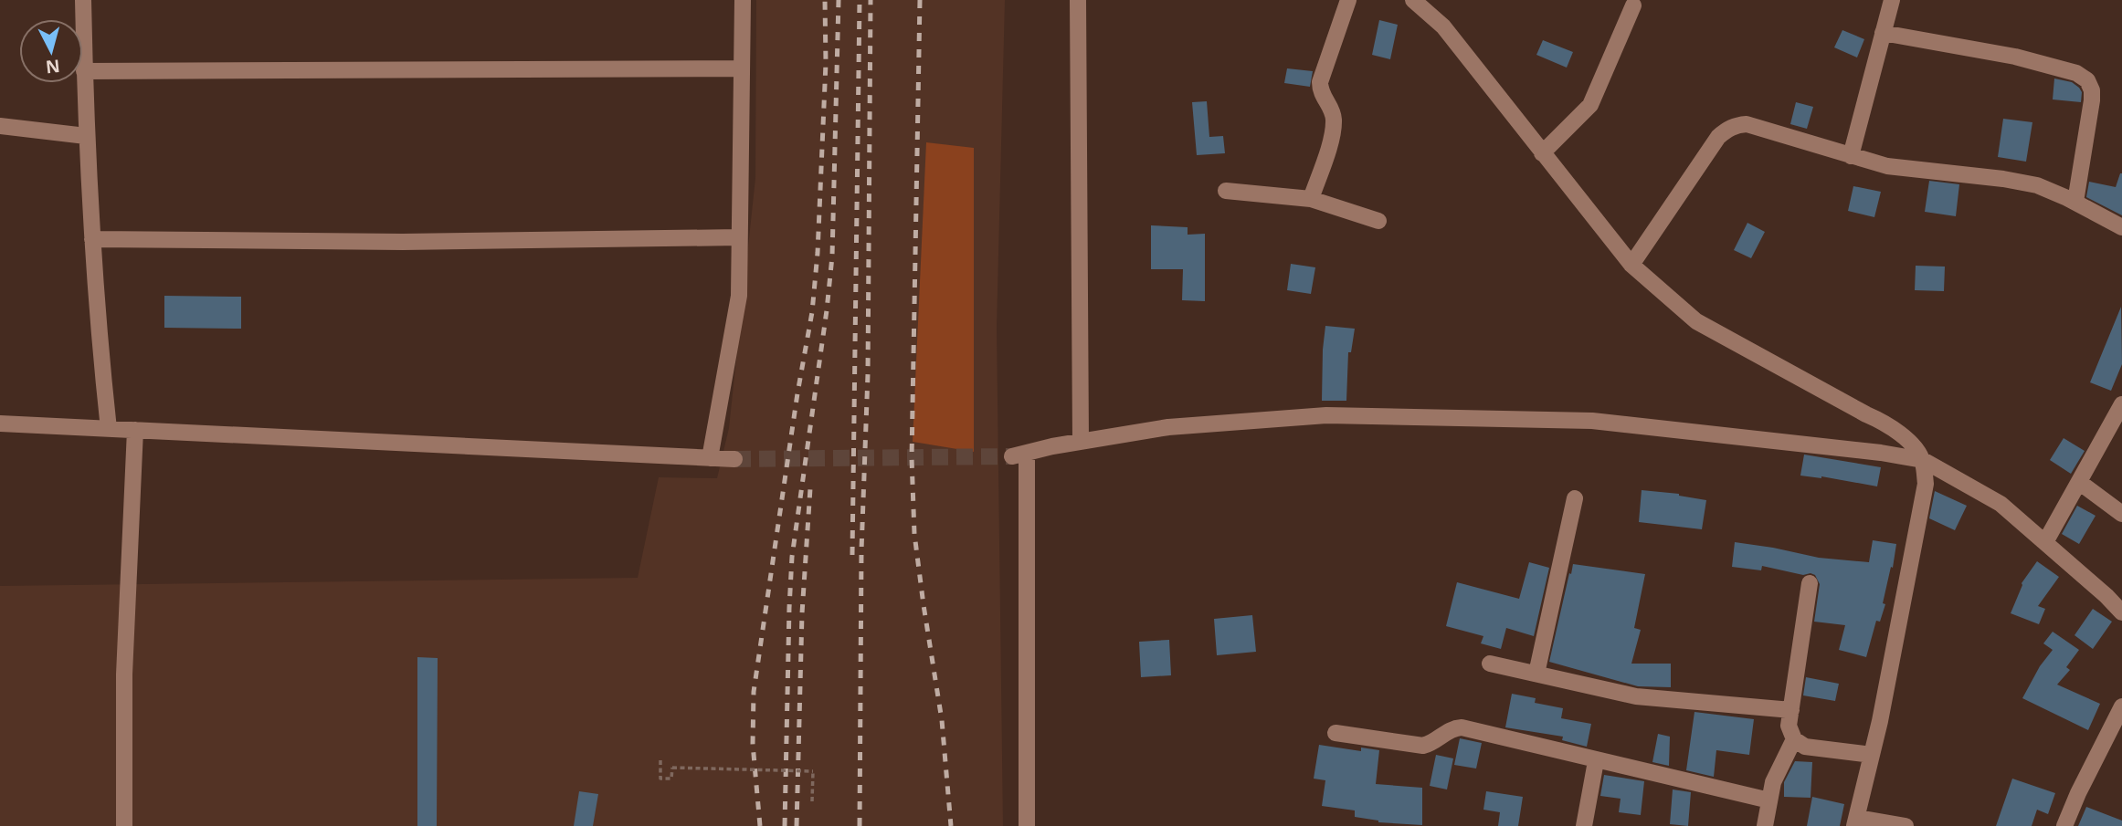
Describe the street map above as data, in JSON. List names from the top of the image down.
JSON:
{
  "north": "bottom"
}
